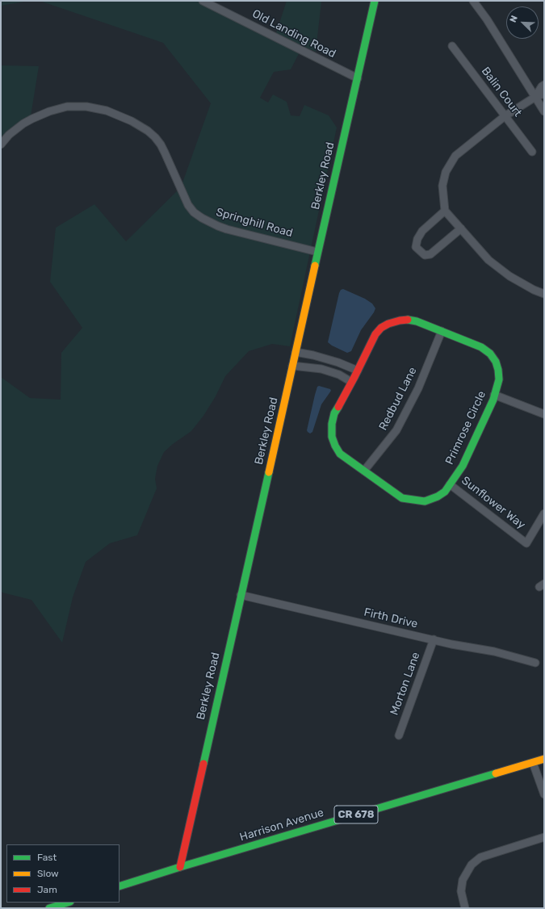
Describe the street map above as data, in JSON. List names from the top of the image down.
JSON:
{
  "streets": {
    "street": [
      "Old Landing Road",
      "Balin Court",
      "Berkley Road",
      "Springhill Road",
      "Redbud Lane",
      "Primrose Circle",
      "Sunflower Way",
      "Firth Drive",
      "Morton Lane",
      "CR 678",
      "Harrison Avenue"
    ]
  },
  "crossings": [
    ["Old Landing Road", "Berkley Road"],
    ["Berkley Road", "Springhill Road"],
    ["Berkley Road", "Firth Drive"],
    ["Berkley Road", "Harrison Avenue"],
    ["Redbud Lane", "Primrose Circle"],
    ["Primrose Circle", "Sunflower Way"],
    ["Firth Drive", "Morton Lane"]
  ],
  "legend": ["Fast", "Slow", "Jam"],
  "north": "top left"
}
